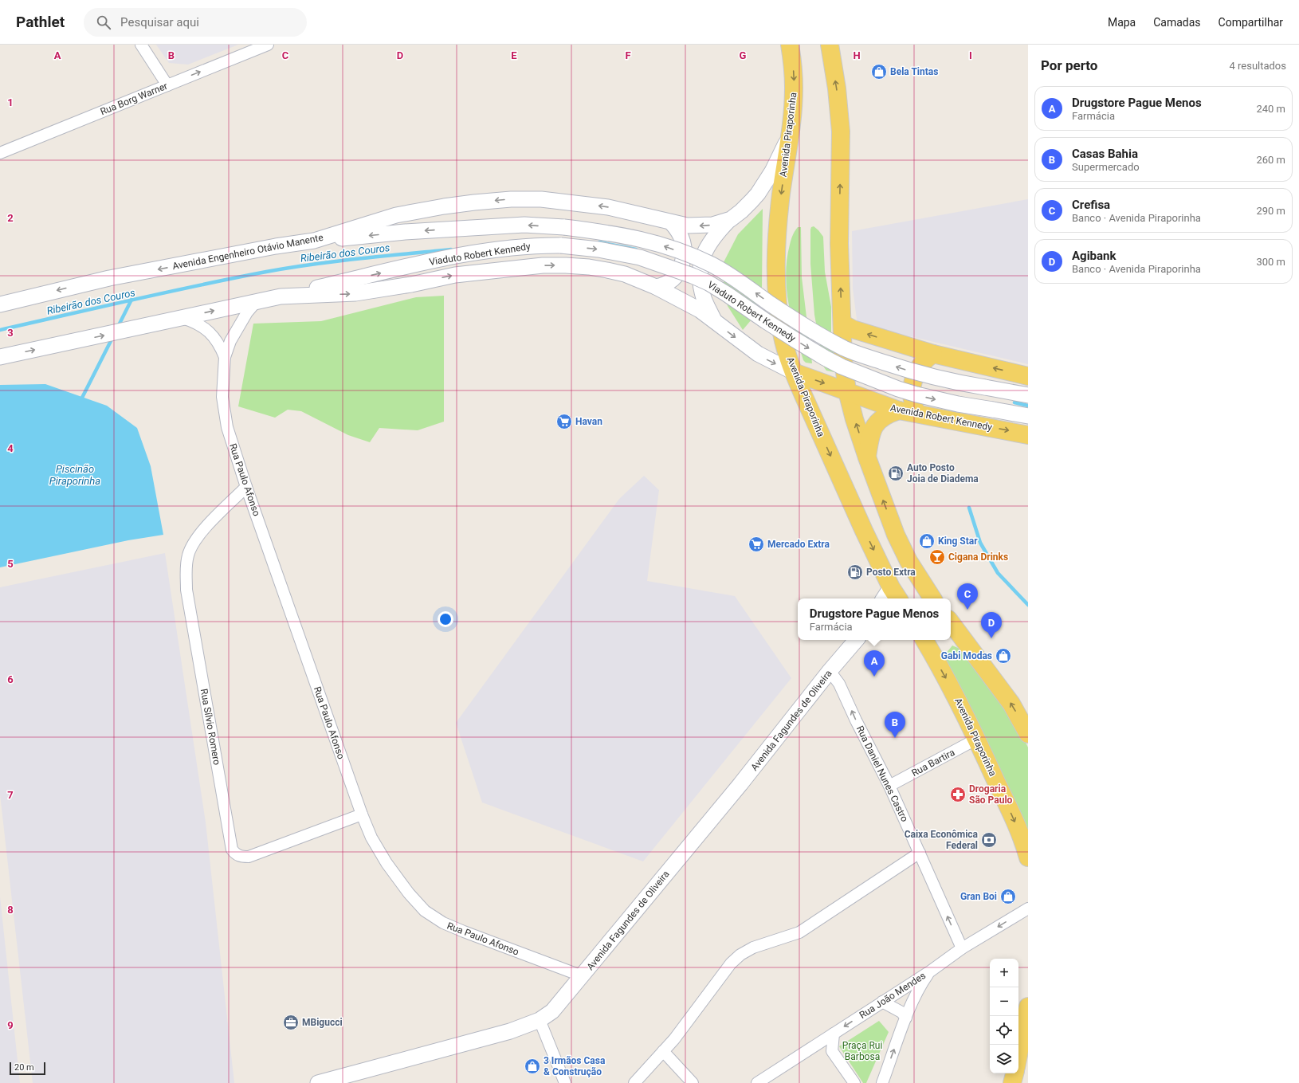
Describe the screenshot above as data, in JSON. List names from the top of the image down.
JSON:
{
  "streets": {
    "main road": [
      "Avenida Piraporinha",
      "Avenida Engenheiro Otávio Manente",
      "Viaduto Robert Kennedy",
      "Avenida Robert Kennedy",
      "Avenida Fagundes de Oliveira"
    ],
    "street": [
      "Rua Borg Warner",
      "Rua Paulo Afonso",
      "Rua Sílvio Romero",
      "Rua Bartira",
      "Rua Daniel Nunes Castro",
      "Rua João Mendes"
    ]
  },
  "crossings": [
    ["Avenida Piraporinha", "Avenida Engenheiro Otávio Manente"],
    ["Avenida Piraporinha", "Avenida Robert Kennedy"],
    ["Avenida Piraporinha", "Rua Bartira"],
    ["Avenida Engenheiro Otávio Manente", "Viaduto Robert Kennedy"],
    ["Rua Paulo Afonso", "Avenida Fagundes de Oliveira"],
    ["Rua Paulo Afonso", "Rua Sílvio Romero"],
    ["Avenida Fagundes de Oliveira", "Rua Daniel Nunes Castro"],
    ["Rua Bartira", "Rua Daniel Nunes Castro"],
    ["Rua Daniel Nunes Castro", "Rua João Mendes"]
  ],
  "one_way": ["Rua Borg Warner", "Rua Daniel Nunes Castro", "Rua João Mendes"],
  "water": ["Ribeirão dos Couros", "Piscinão Piraporinha"],
  "parks": ["Praça Rui Barbosa"],
  "places": {
    "shop": [
      "Bela Tintas",
      "King Star",
      "Gabi Modas",
      "Gran Boi",
      "3 Irmãos Casa & Construção"
    ],
    "supermarket": ["Havan", "Mercado Extra"],
    "fuel station": ["Auto Posto Joia de Diadema", "Posto Extra"],
    "bar": ["Cigana Drinks"],
    "pharmacy": ["Drogaria São Paulo"],
    "bank": ["Caixa Econômica Federal"],
    "office": ["MBigucci"]
  },
  "scale_bar": "20 m",
  "page": {
    "header": "Pathlet",
    "search": "Pesquisar aqui",
    "nav": ["Mapa", "Camadas", "Compartilhar"],
    "heading": ["Por perto", "4 resultados"],
    "list": [
      {
        "mark": "A",
        "name": "Drugstore Pague Menos",
        "note": "Farmácia",
        "value": "240 m"
      },
      {
        "mark": "B",
        "name": "Casas Bahia",
        "note": "Supermercado",
        "value": "260 m"
      },
      {
        "mark": "C",
        "name": "Crefisa",
        "note": "Banco · Avenida Piraporinha",
        "value": "290 m"
      },
      {
        "mark": "D",
        "name": "Agibank",
        "note": "Banco · Avenida Piraporinha",
        "value": "300 m"
      }
    ],
    "pins": [
      "C",
      "D",
      "A",
      "B"
    ],
    "popup": ["Drugstore Pague Menos", "Farmácia"],
    "map_buttons": ["+", "−"],
    "scale": "20 m"
  },
  "grid": {
    "columns": [
      "A",
      "B",
      "C",
      "D",
      "E",
      "F",
      "G",
      "H",
      "I"
    ],
    "rows": [
      "1",
      "2",
      "3",
      "4",
      "5",
      "6",
      "7",
      "8",
      "9"
    ]
  }
}
